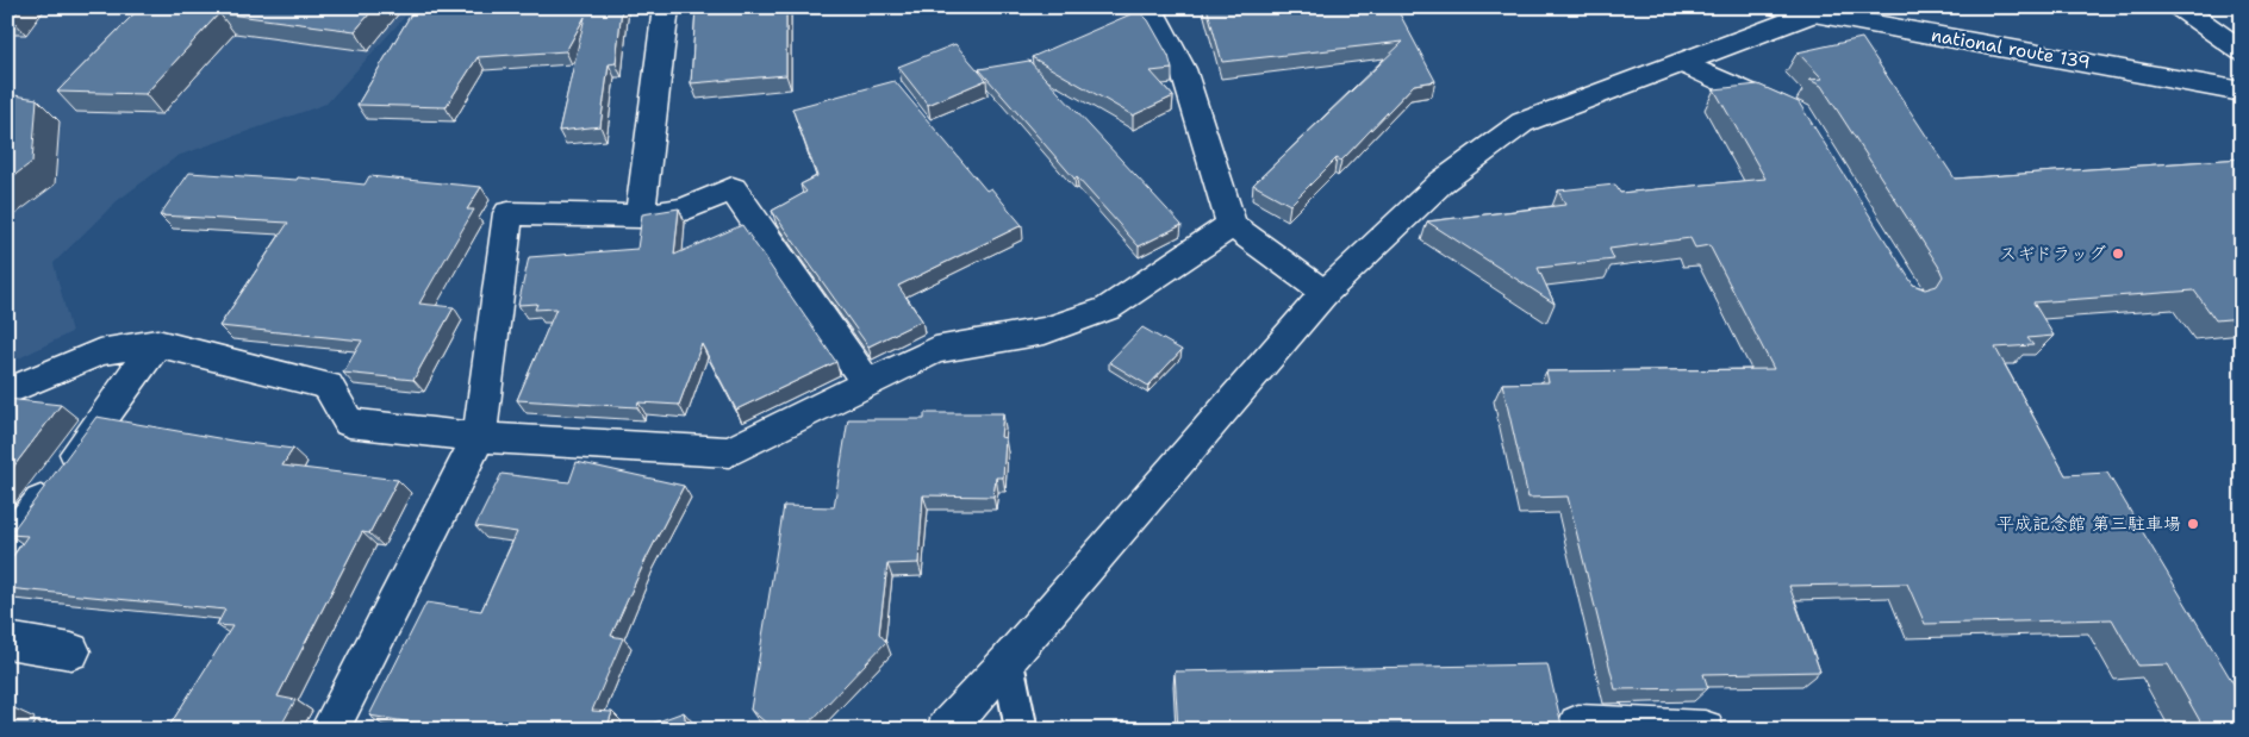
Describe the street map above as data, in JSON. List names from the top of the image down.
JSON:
{
  "streets": {
    "main road": ["national route 139"]
  },
  "places": ["スギドラッグ", "平成記念館 第三駐車場"]
}
